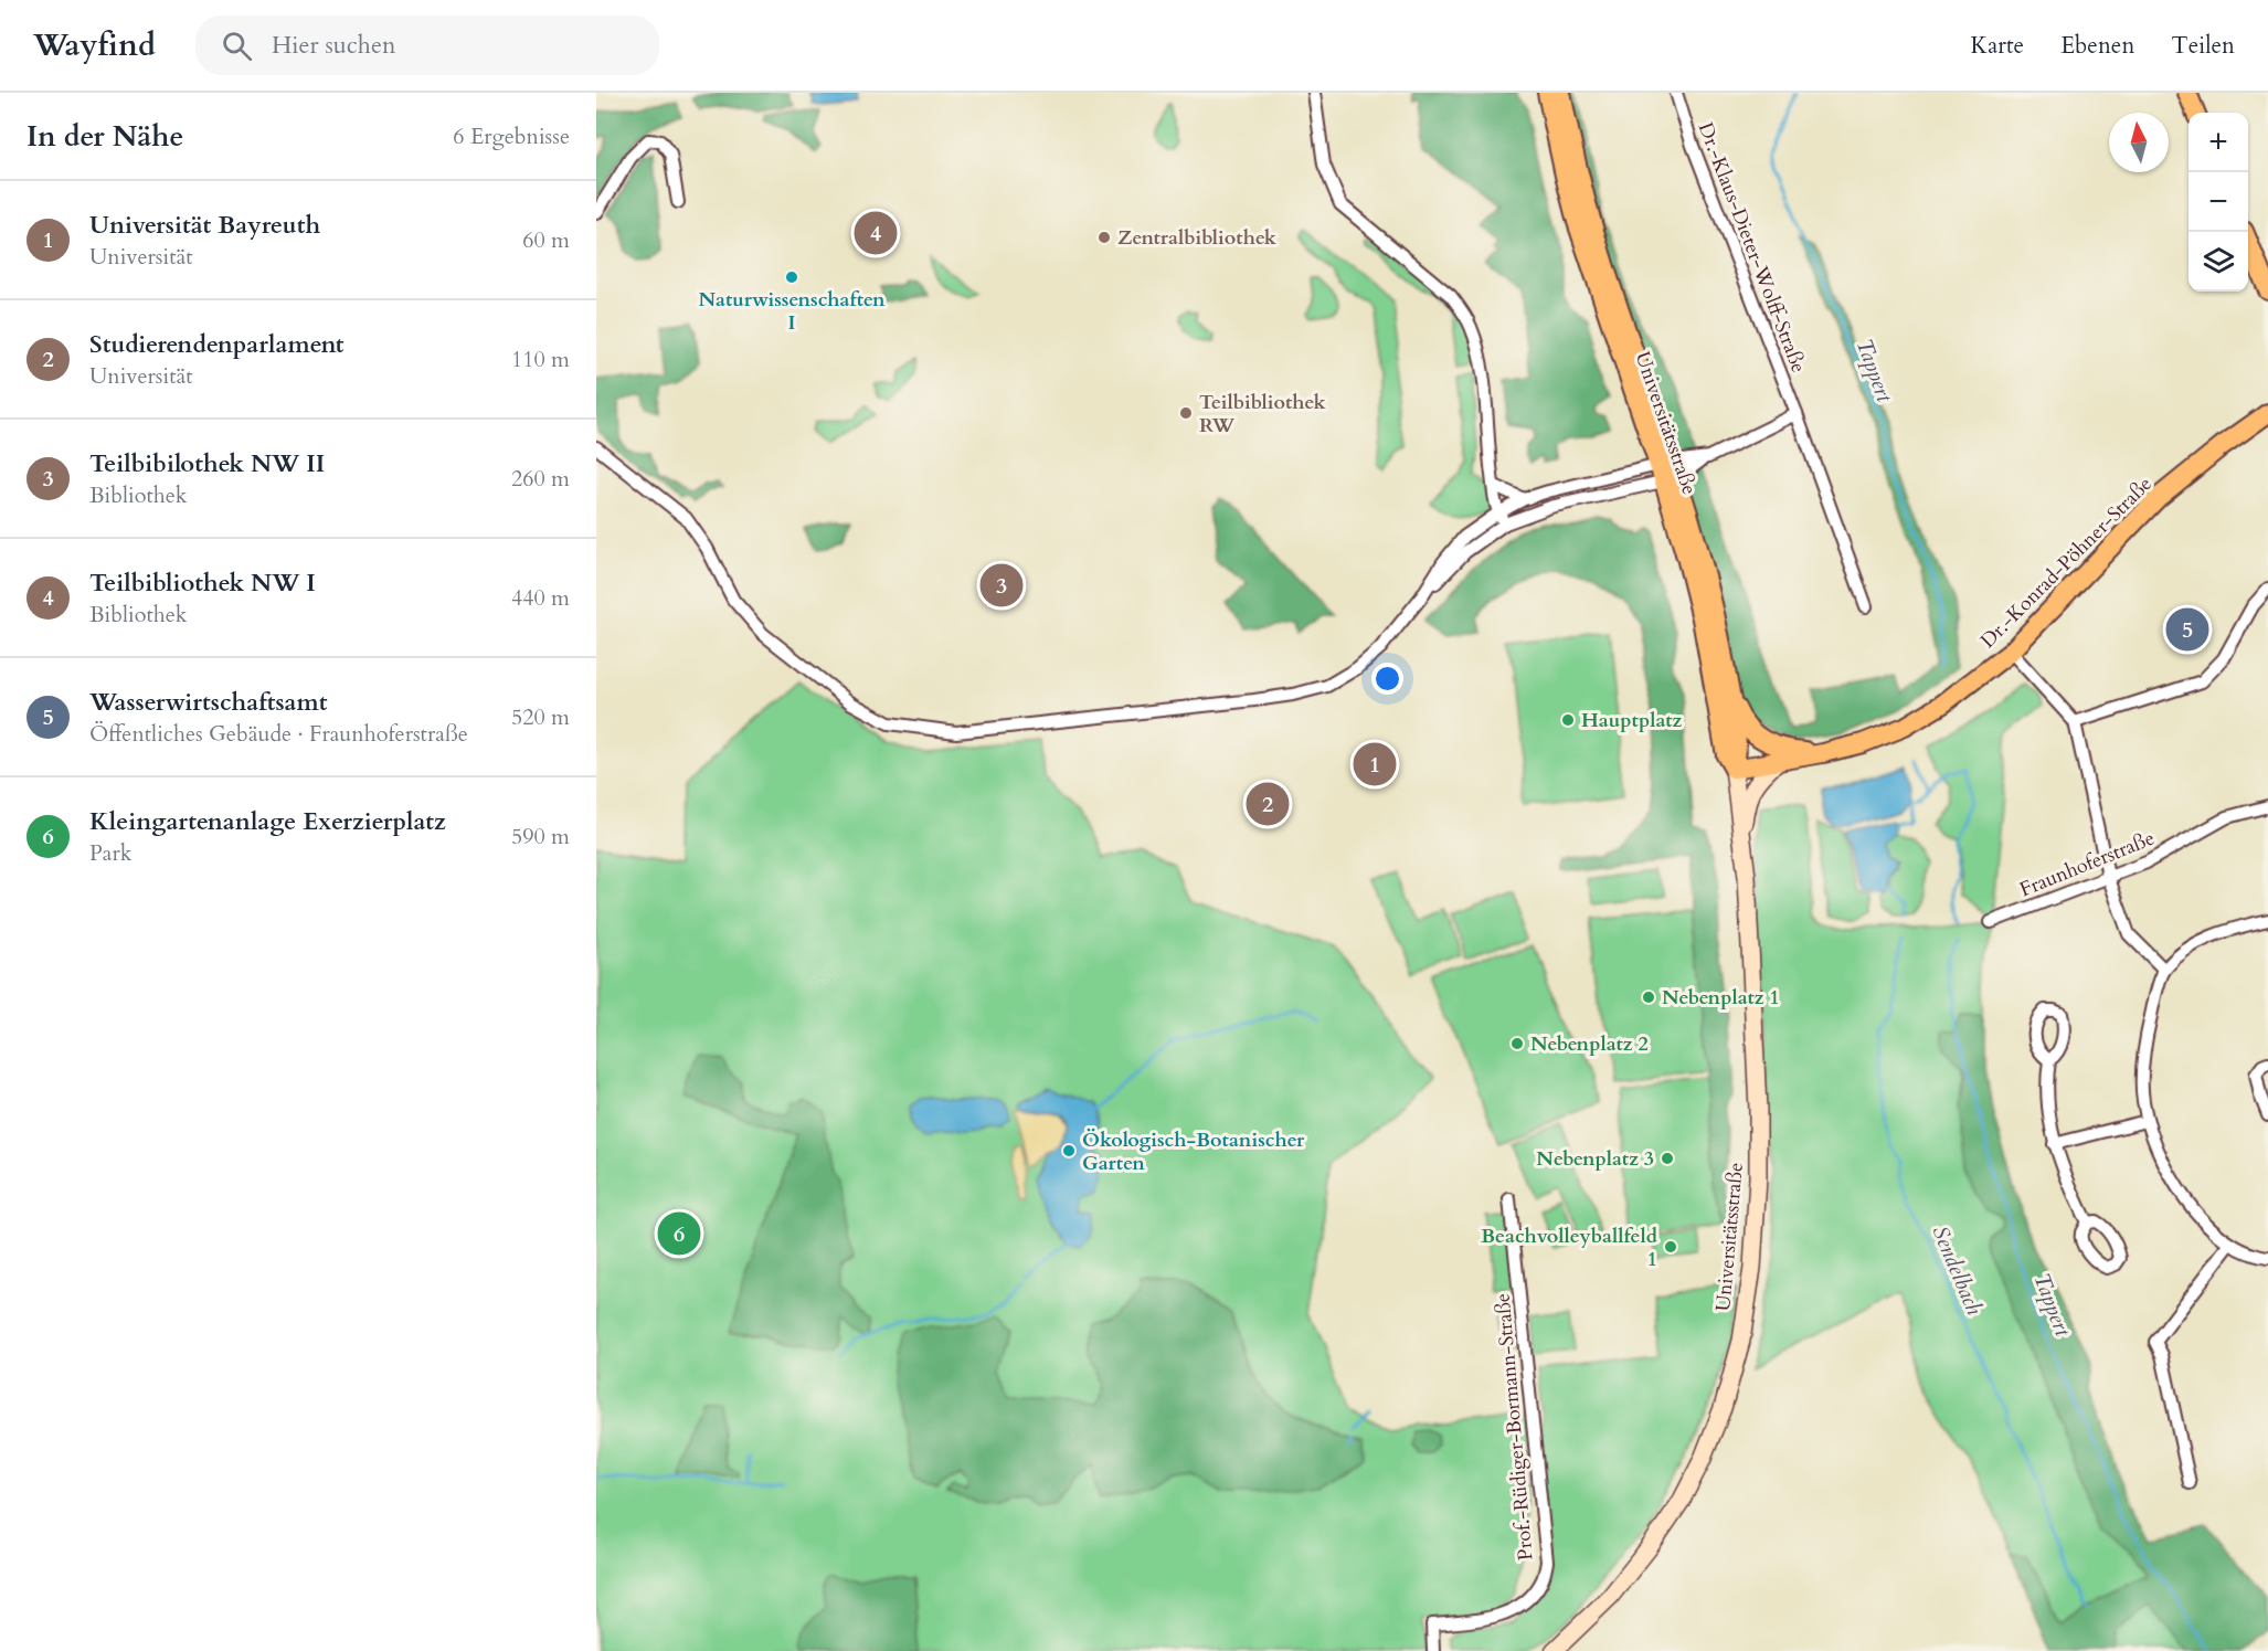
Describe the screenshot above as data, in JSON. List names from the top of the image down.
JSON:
{
  "streets": {
    "main road": ["Universitätsstraße", "Dr.-Konrad-Pöhner-Straße"],
    "street": ["Dr.-Klaus-Dieter-Wolff-Straße", "Fraunhoferstraße", "Prof.-Rüdiger-Bormann-Straße"]
  },
  "crossings": [
    ["Universitätsstraße", "Dr.-Konrad-Pöhner-Straße"]
  ],
  "water": ["Tappert", "Sendelbach"],
  "places": [
    "Zentralbibliothek",
    "Naturwissenschaften I",
    "Teilbibliothek RW",
    "Hauptplatz",
    "Nebenplatz 1",
    "Nebenplatz 2",
    "Ökologisch-Botanischer Garten",
    "Nebenplatz 3",
    "Beachvolleyballfeld 1"
  ],
  "north": "top",
  "page": {
    "header": "Wayfind",
    "search": "Hier suchen",
    "nav": ["Karte", "Ebenen", "Teilen"],
    "heading": ["In der Nähe", "6 Ergebnisse"],
    "map_buttons": ["+", "−"],
    "list": [
      {
        "mark": "1",
        "name": "Universität Bayreuth",
        "note": "Universität",
        "value": "60 m"
      },
      {
        "mark": "2",
        "name": "Studierendenparlament",
        "note": "Universität",
        "value": "110 m"
      },
      {
        "mark": "3",
        "name": "Teilbibilothek NW II",
        "note": "Bibliothek",
        "value": "260 m"
      },
      {
        "mark": "4",
        "name": "Teilbibliothek NW I",
        "note": "Bibliothek",
        "value": "440 m"
      },
      {
        "mark": "5",
        "name": "Wasserwirtschaftsamt",
        "note": "Öffentliches Gebäude · Fraunhoferstraße",
        "value": "520 m"
      },
      {
        "mark": "6",
        "name": "Kleingartenanlage Exerzierplatz",
        "note": "Park",
        "value": "590 m"
      }
    ],
    "pins": [
      "4",
      "3",
      "5",
      "1",
      "2",
      "6"
    ]
  }
}
